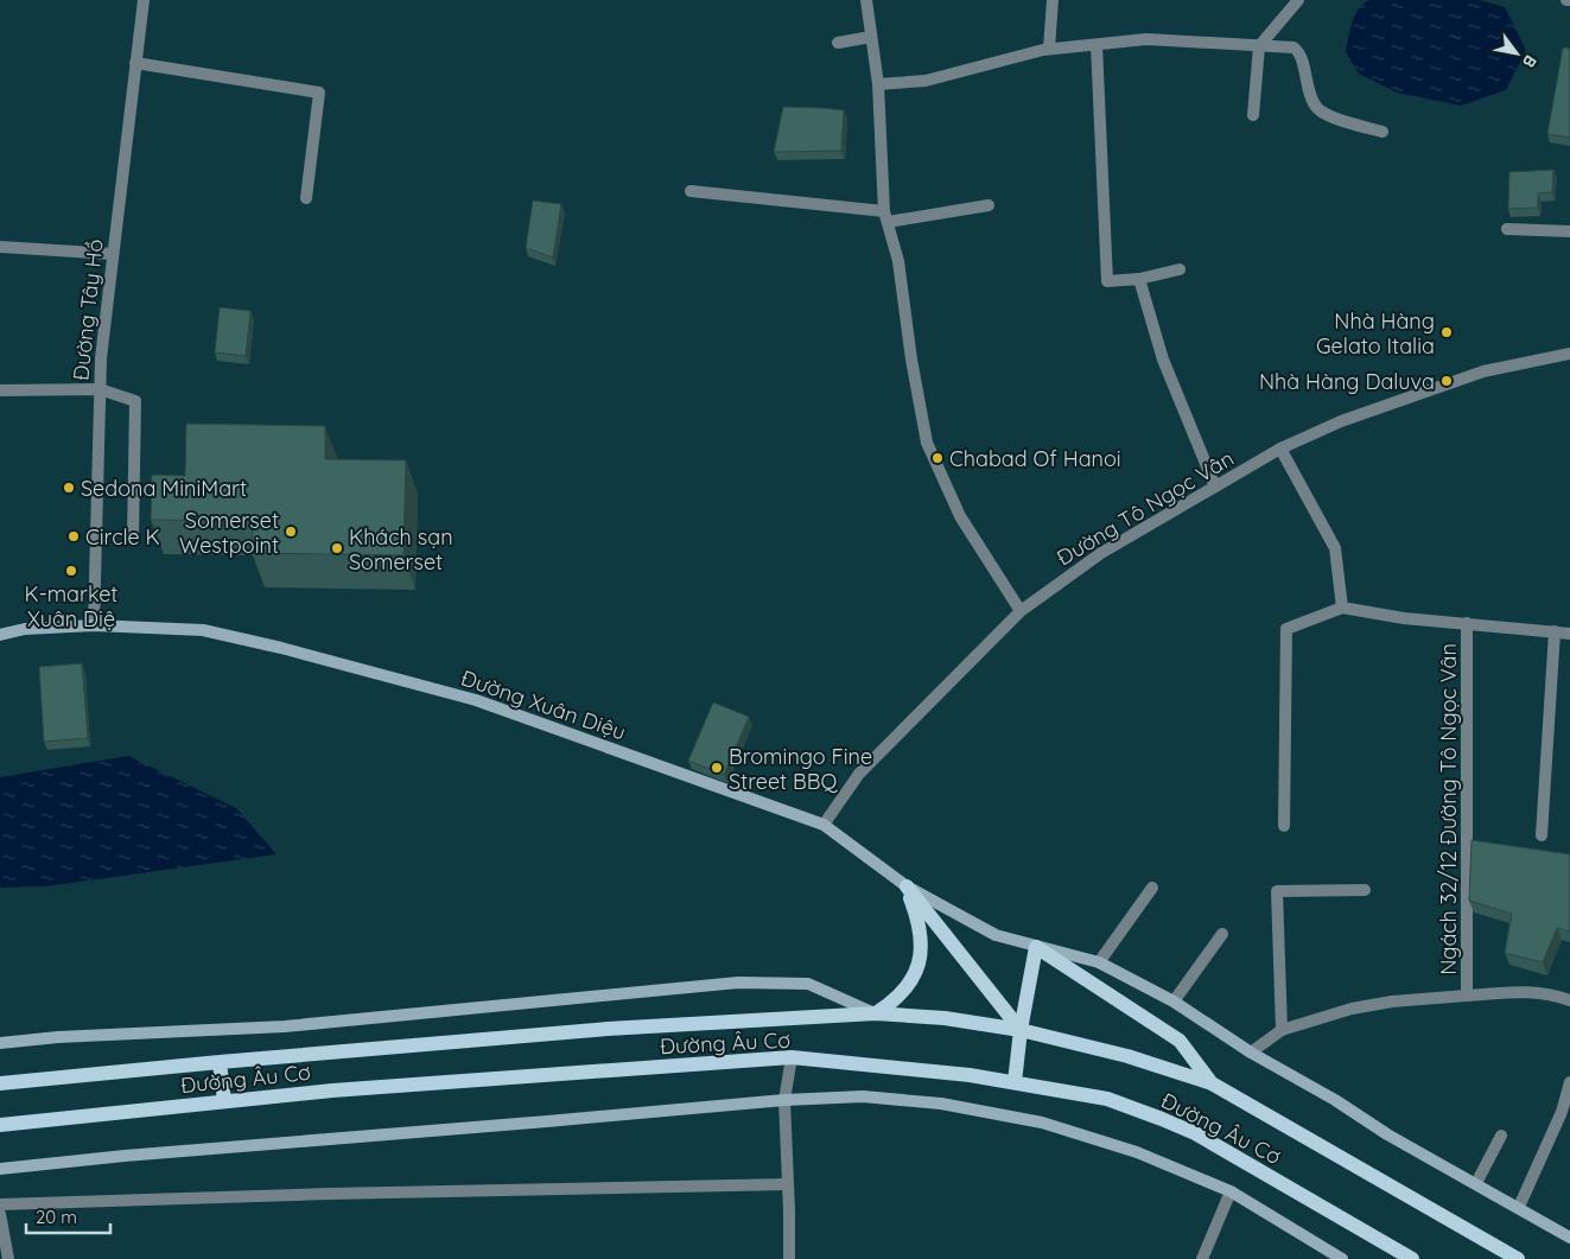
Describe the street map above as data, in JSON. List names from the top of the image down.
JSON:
{
  "streets": {
    "main road": ["Đường Âu Cơ"],
    "street": [
      "Đường Tây Hồ",
      "Đường Tô Ngọc Vân",
      "Đường Xuân Diệu",
      "Ngách 32/12 Đường Tô Ngọc Vân"
    ]
  },
  "crossings": [
    ["Đường Tây Hồ", "Đường Xuân Diệu"],
    ["Đường Tô Ngọc Vân", "Đường Xuân Diệu"]
  ],
  "places": [
    "Nhà Hàng Gelato Italia",
    "Nhà Hàng Daluva",
    "Chabad Of Hanoi",
    "Sedona MiniMart",
    "Somerset Westpoint",
    "Circle K",
    "Khách sạn Somerset",
    "K-market Xuân Diệ",
    "Bromingo Fine Street BBQ"
  ],
  "scale_bar": "20 m",
  "north": "bottom right"
}
